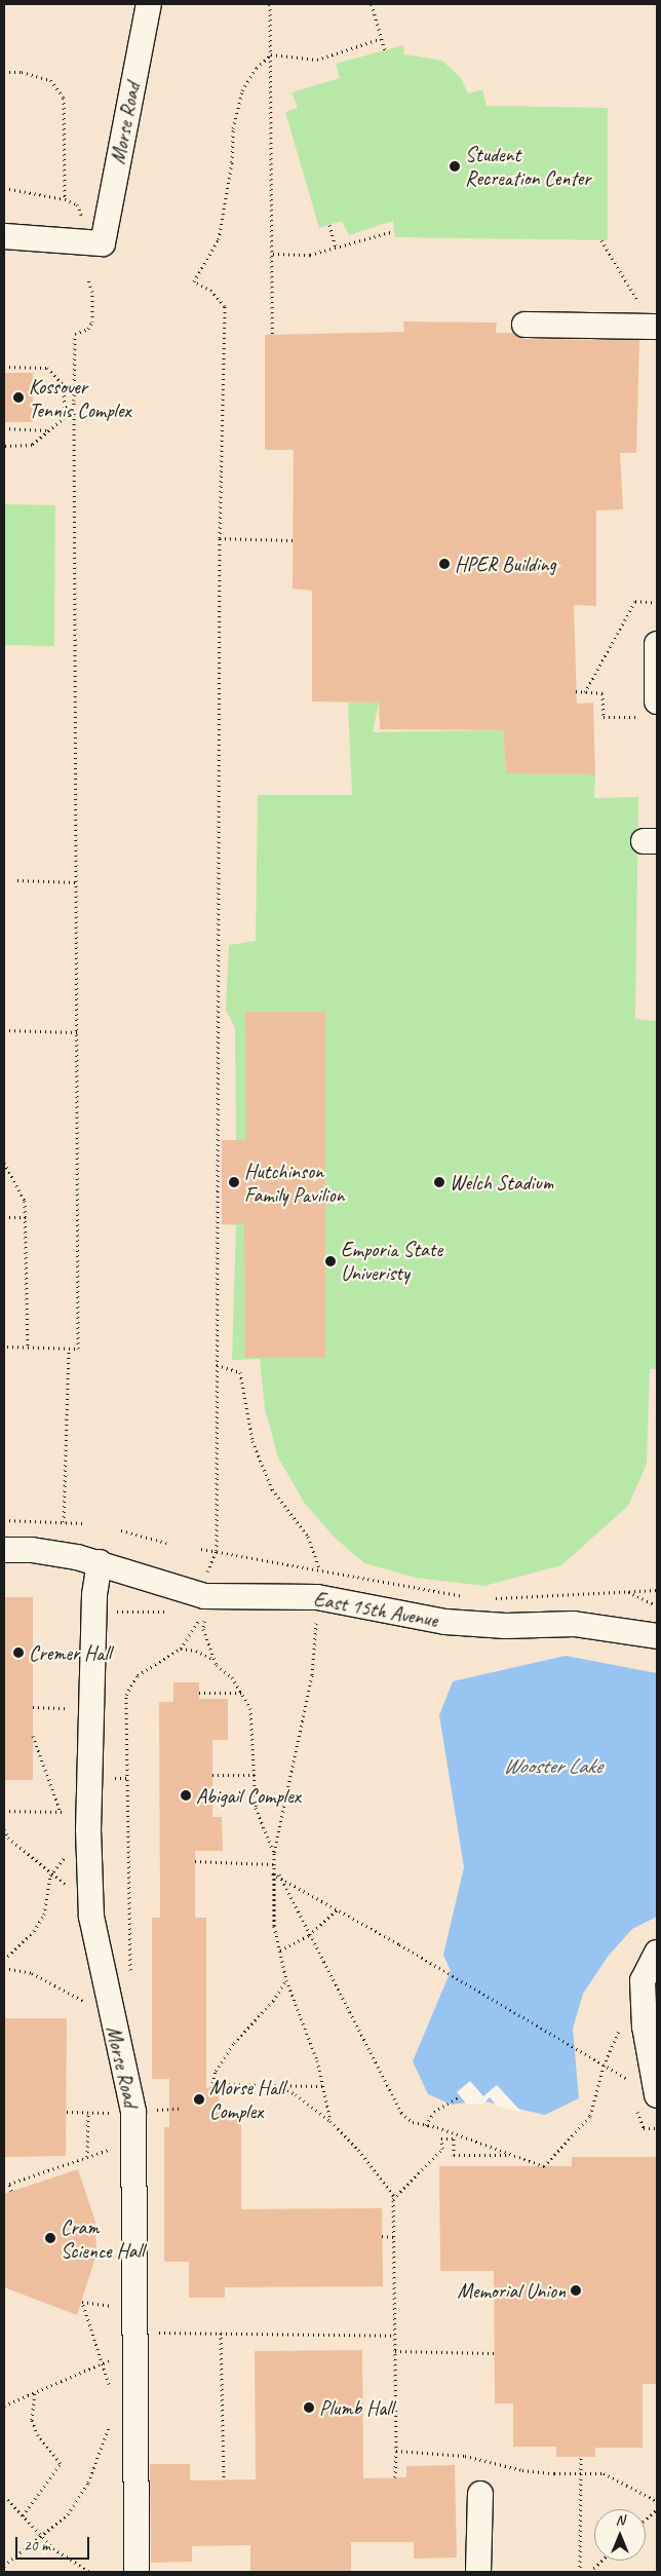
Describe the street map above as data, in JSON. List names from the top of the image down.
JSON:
{
  "streets": {
    "street": ["Morse Road", "East 15th Avenue"]
  },
  "crossings": [
    ["Morse Road", "East 15th Avenue"]
  ],
  "water": ["Wooster Lake"],
  "places": [
    "Student Recreation Center",
    "Kossover Tennis Complex",
    "HPER Building",
    "Hutchinson Family Pavilion",
    "Welch Stadium",
    "Emporia State Univeristy",
    "Cremer Hall",
    "Abigail Complex",
    "Morse Hall Complex",
    "Cram Science Hall",
    "Memorial Union",
    "Plumb Hall"
  ],
  "scale_bar": "20 m",
  "north": "top"
}
